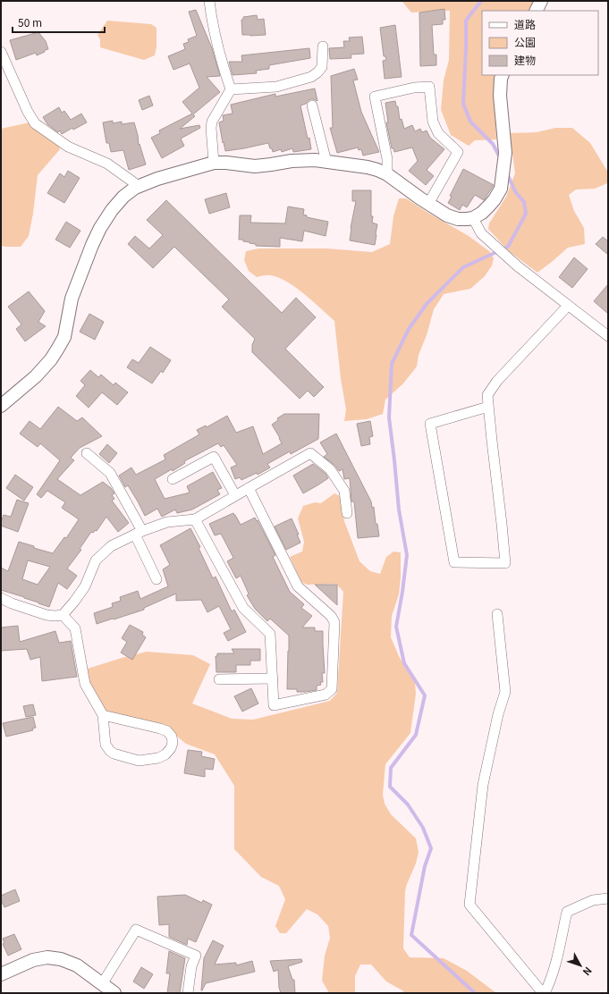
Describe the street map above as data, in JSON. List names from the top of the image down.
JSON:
{
  "legend": ["道路", "公園", "建物"],
  "scale_bar": "50 m",
  "north": "bottom right"
}
